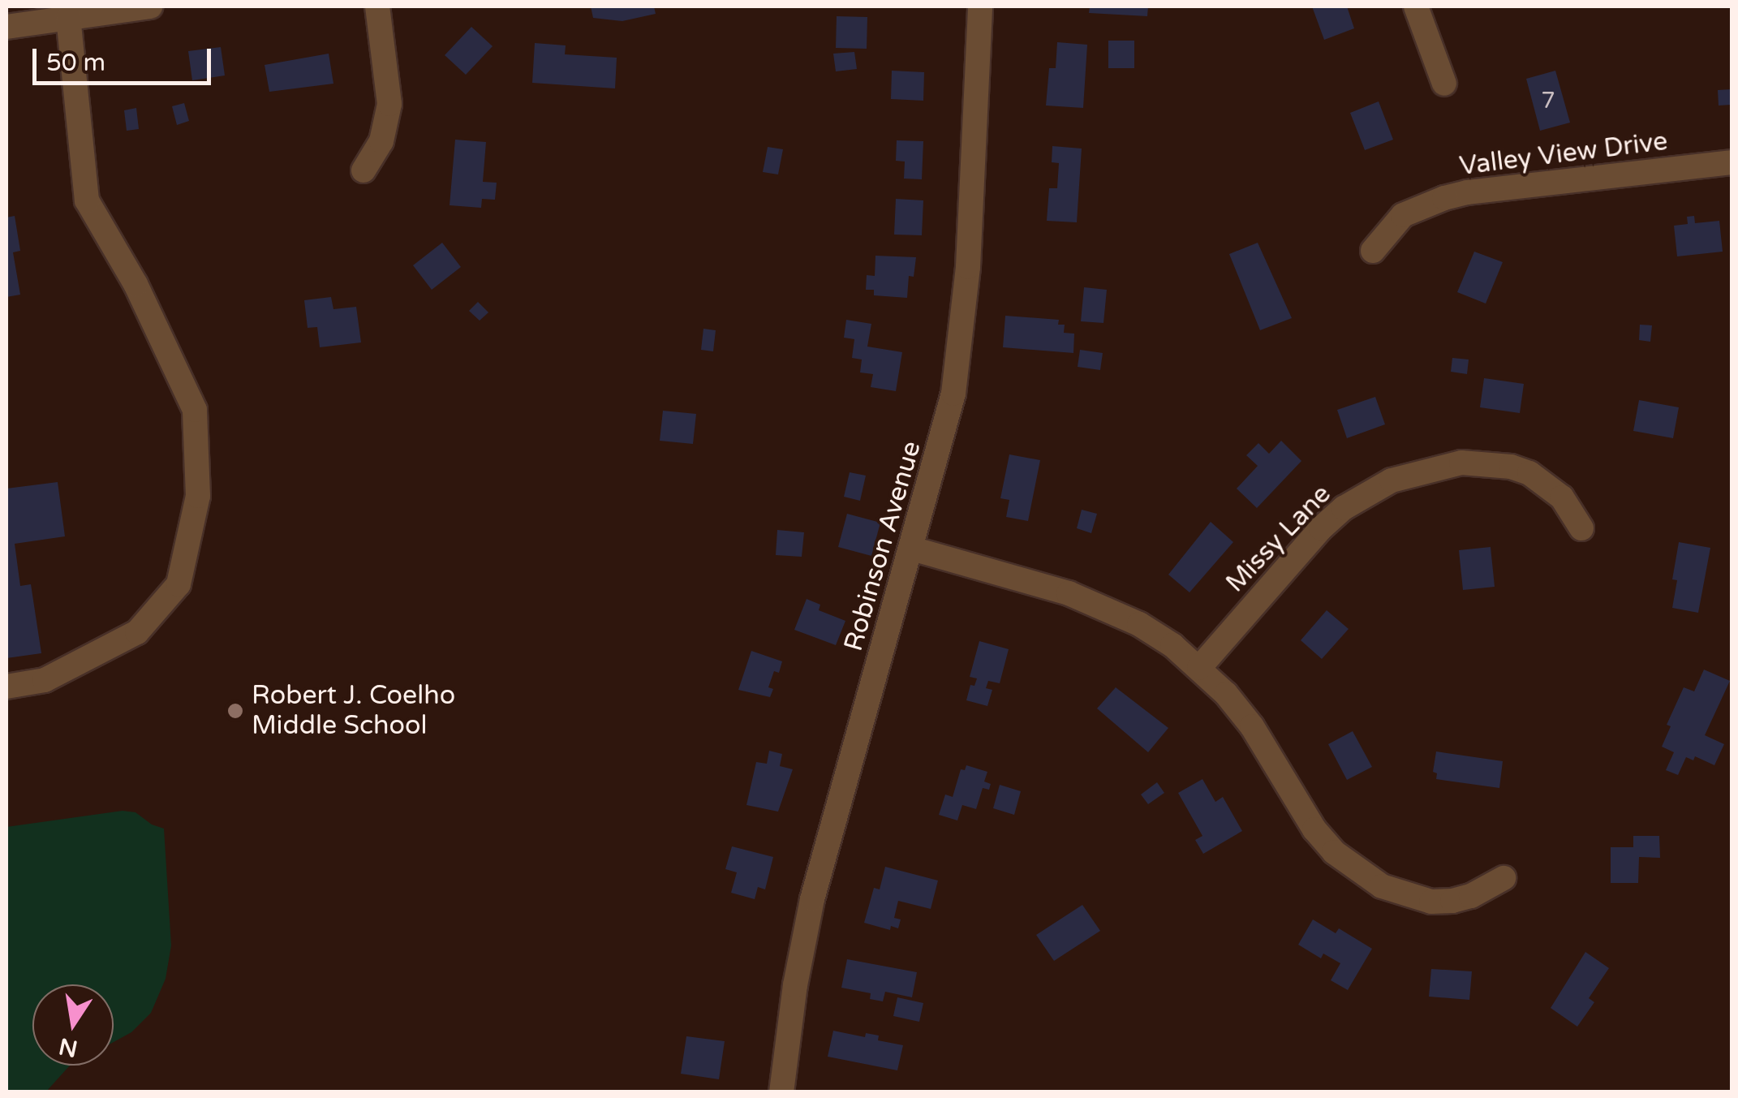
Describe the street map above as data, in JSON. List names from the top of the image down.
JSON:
{
  "streets": {
    "street": ["Valley View Drive", "Missy Lane", "Robinson Avenue"]
  },
  "places": ["Robert J. Coelho Middle School"],
  "house_numbers": ["7"],
  "scale_bar": "50 m",
  "north": "bottom"
}
